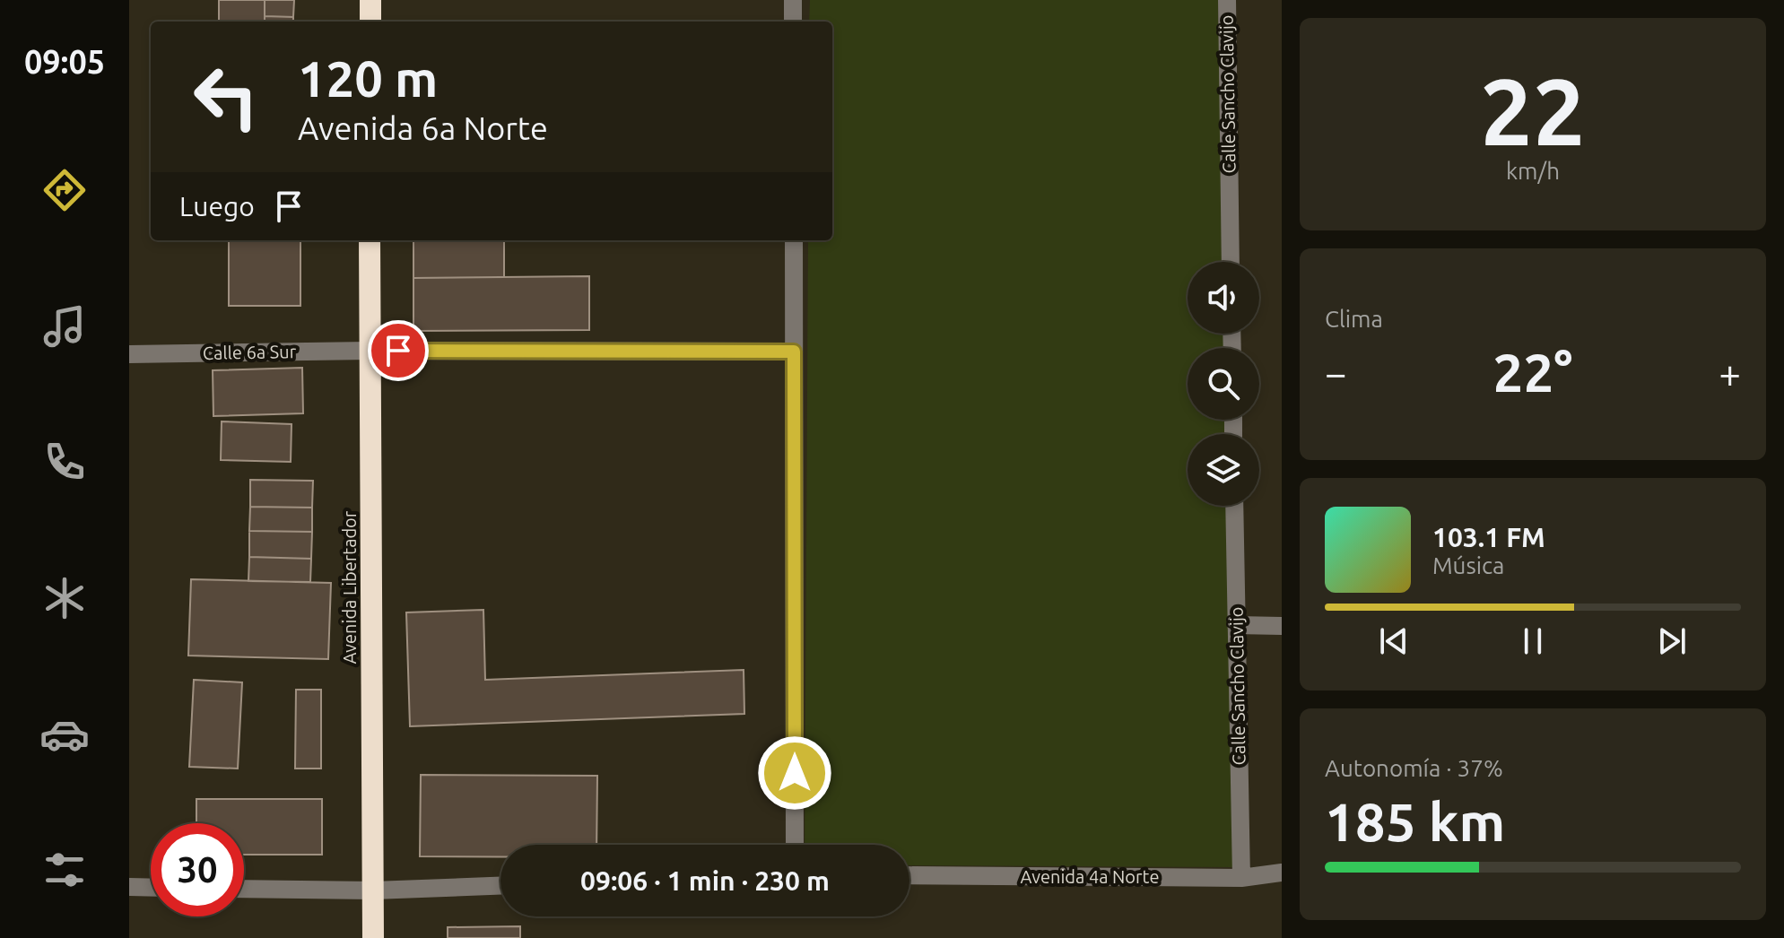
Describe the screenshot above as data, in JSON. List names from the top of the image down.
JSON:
{
  "streets": {
    "highway": ["Avenida Libertador"],
    "street": ["Calle Sancho Clavijo", "Calle 6a Sur", "Avenida 4a Norte"]
  },
  "crossings": [
    ["Calle Sancho Clavijo", "Avenida 4a Norte"],
    ["Calle 6a Sur", "Avenida Libertador"]
  ],
  "page": {
    "tabs": "09:05",
    "tile": [
      ["22", "km/h"],
      "Clima",
      ["Autonomía · 37%", "185 km"]
    ],
    "turn": ["120 m", "Avenida 6a Norte"],
    "then": "Luego",
    "heat": ["−", "22°", "+"],
    "song": ["103.1 FM", "Música"],
    "limit": "30",
    "trip": "09:06 · 1 min · 230 m"
  }
}
